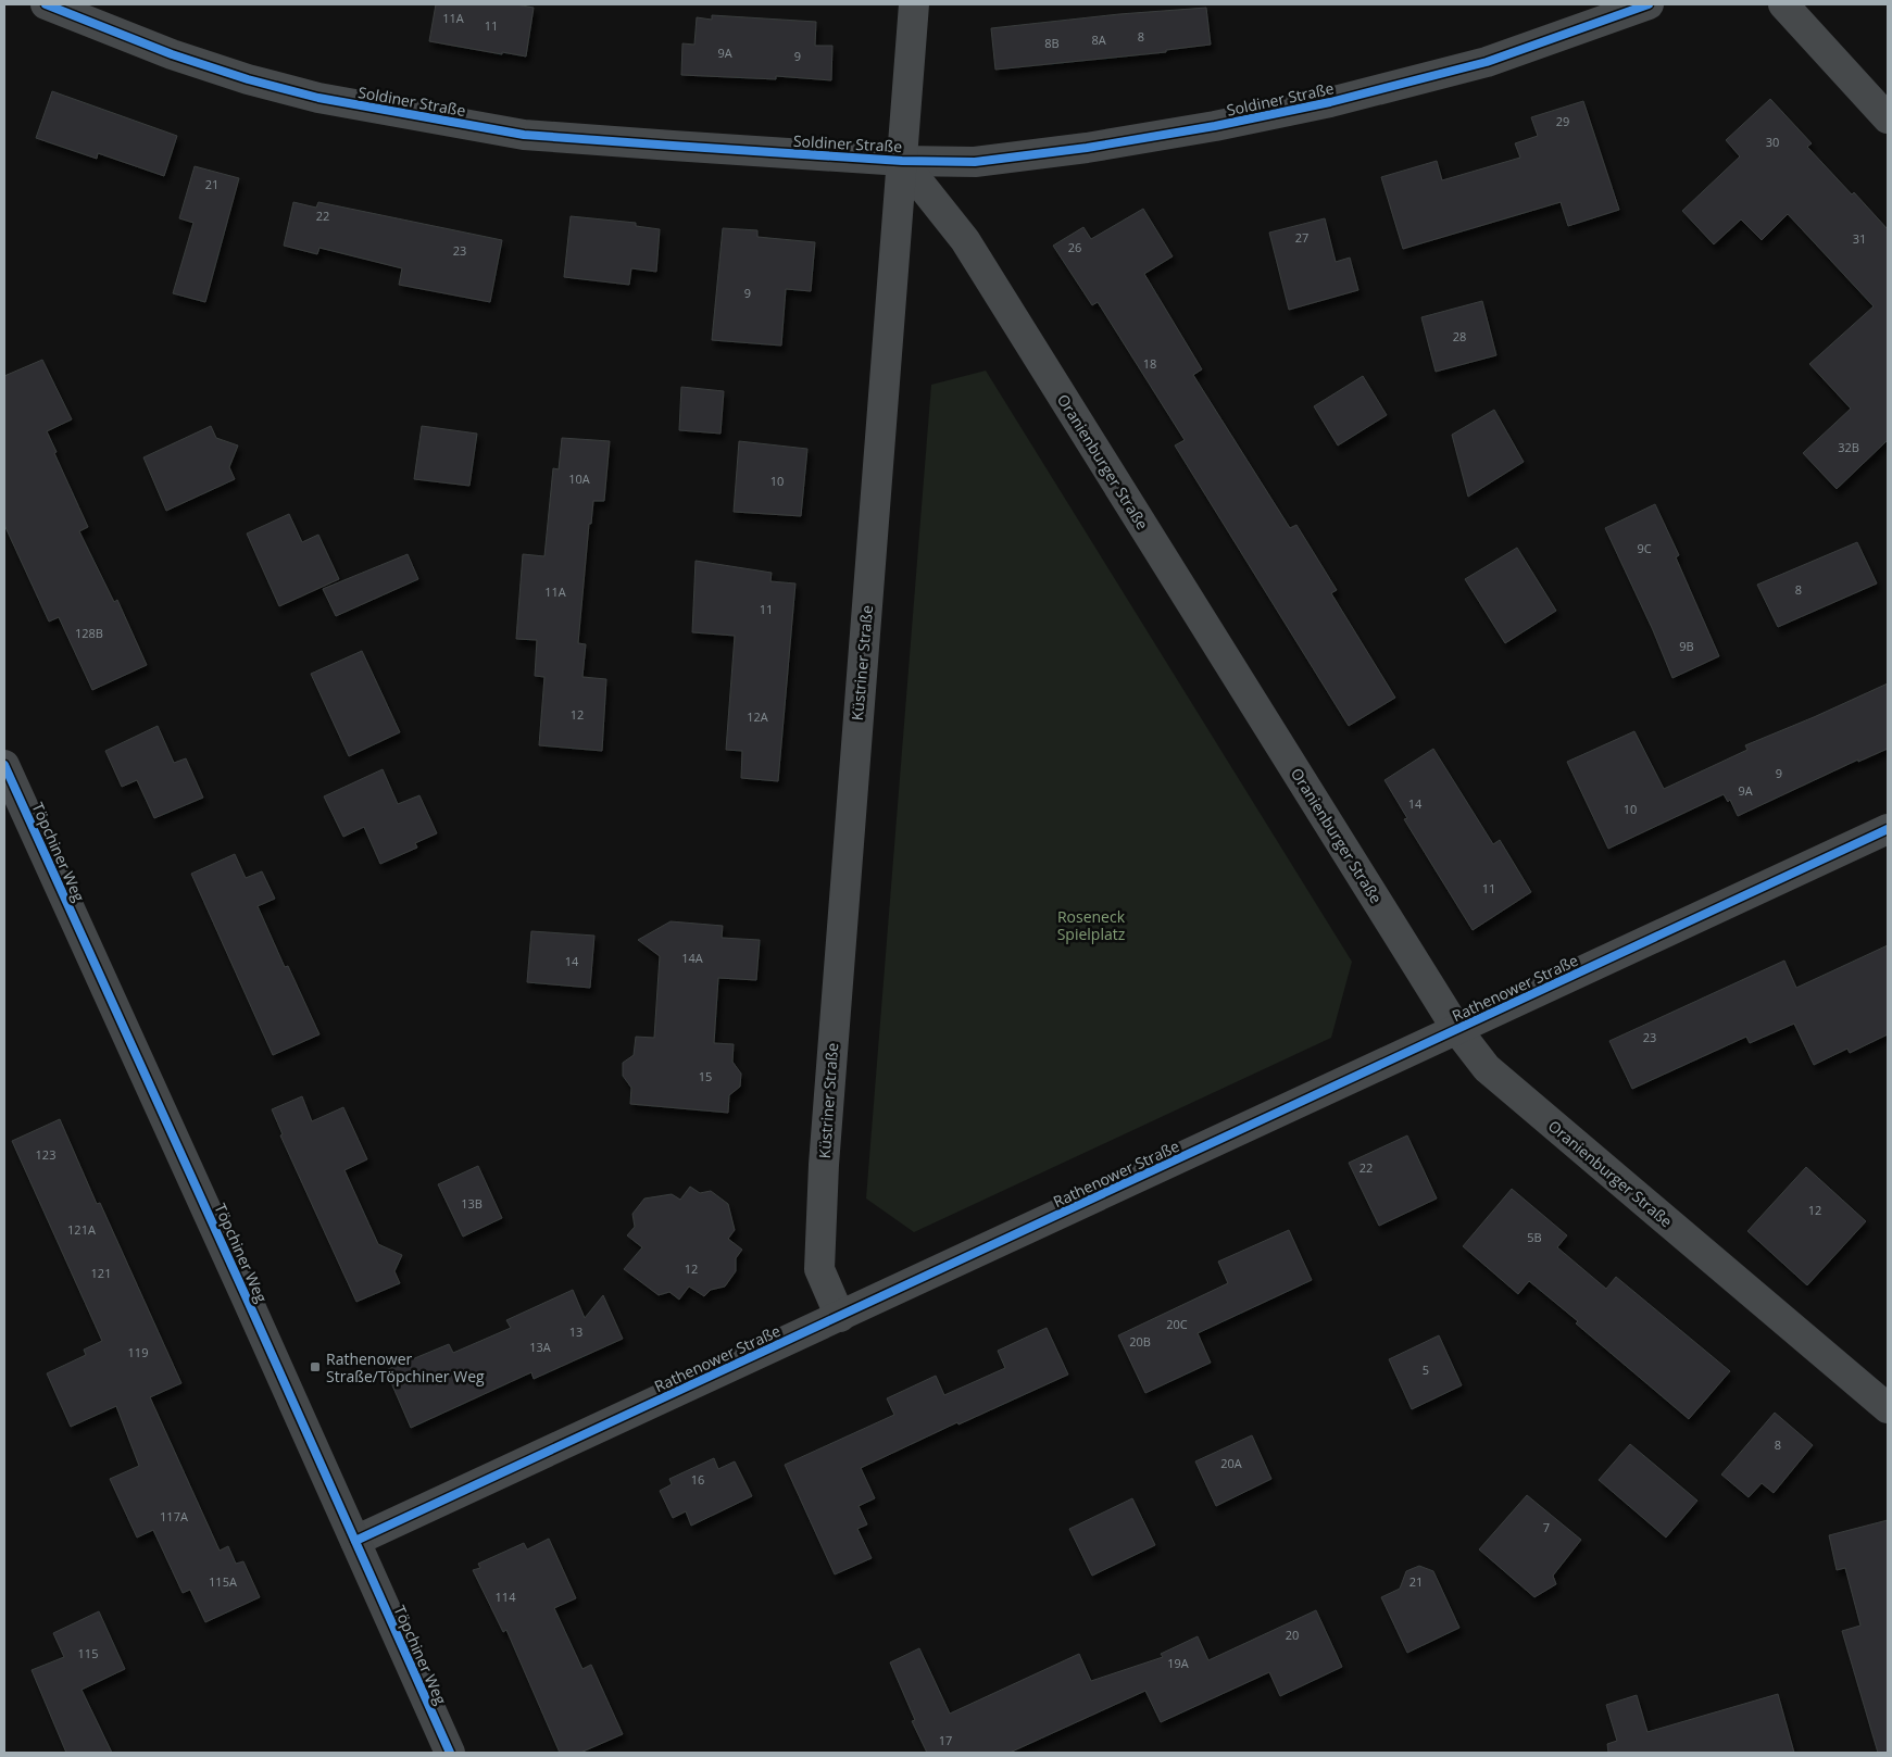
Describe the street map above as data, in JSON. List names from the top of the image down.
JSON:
{
  "streets": {
    "street": [
      "Soldiner Straße",
      "Oranienburger Straße",
      "Küstriner Straße",
      "Töpchiner Weg",
      "Rathenower Straße"
    ]
  },
  "crossings": [
    ["Soldiner Straße", "Oranienburger Straße"],
    ["Soldiner Straße", "Küstriner Straße"],
    ["Oranienburger Straße", "Küstriner Straße"],
    ["Oranienburger Straße", "Rathenower Straße"],
    ["Küstriner Straße", "Rathenower Straße"],
    ["Töpchiner Weg", "Rathenower Straße"]
  ],
  "parks": ["Roseneck Spielplatz"],
  "places": {
    "transit": ["Rathenower Straße/Töpchiner Weg"]
  },
  "house_numbers": [
    "11A",
    "11",
    "8",
    "8A",
    "8B",
    "9A",
    "9",
    "29",
    "30",
    "21",
    "22",
    "27",
    "31",
    "26",
    "23",
    "9",
    "28",
    "18",
    "32B",
    "10A",
    "10",
    "9C",
    "8",
    "11A",
    "11",
    "128B",
    "9B",
    "12",
    "12A",
    "9",
    "9A",
    "14",
    "10",
    "11",
    "14A",
    "14",
    "23",
    "15",
    "123",
    "22",
    "13B",
    "12",
    "121A",
    "5B",
    "12",
    "121",
    "20C",
    "13",
    "20B",
    "13A",
    "119",
    "5",
    "8",
    "20A",
    "16",
    "117A",
    "7",
    "115A",
    "21",
    "114",
    "20",
    "115",
    "19A",
    "17"
  ]
}
